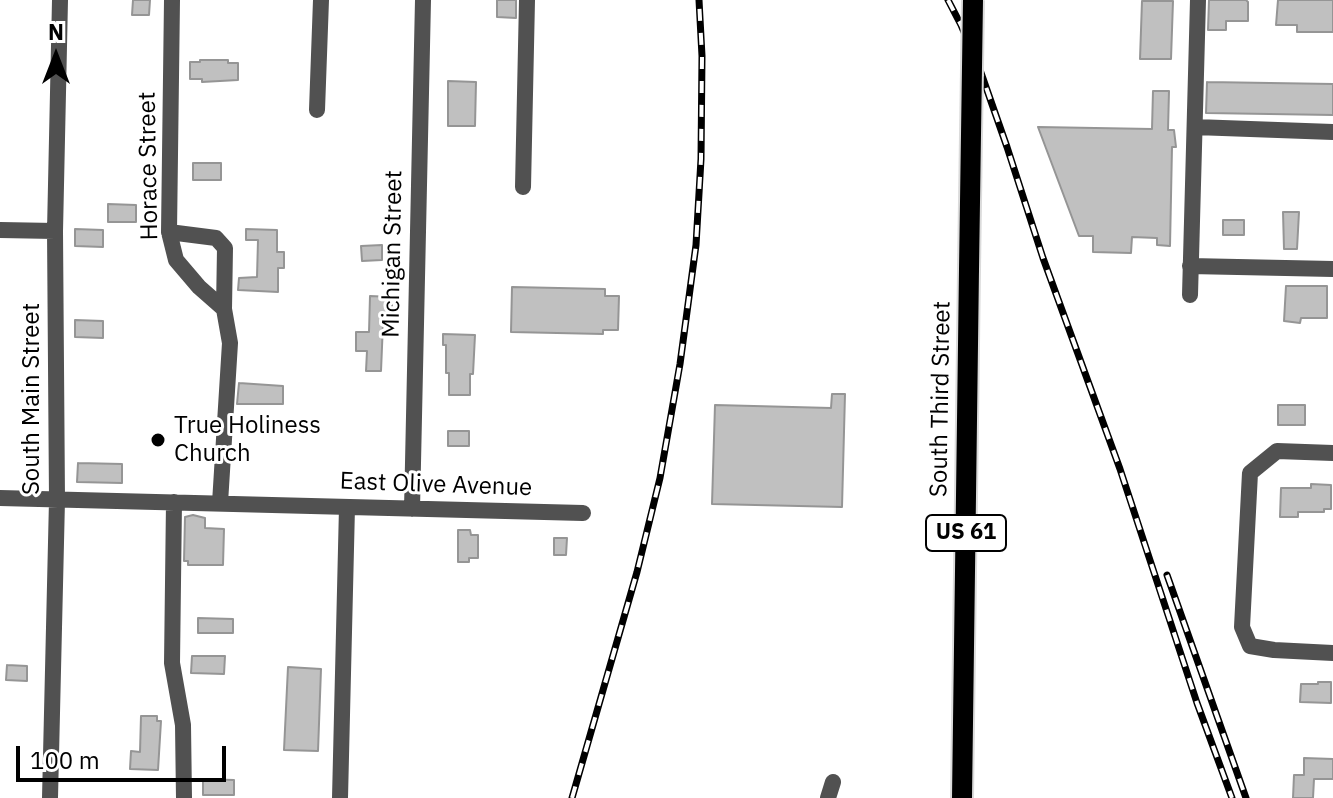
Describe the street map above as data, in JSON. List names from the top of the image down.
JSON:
{
  "streets": {
    "main road": ["South Third Street", "US 61"],
    "street": [
      "Horace Street",
      "Michigan Street",
      "South Main Street",
      "East Olive Avenue"
    ]
  },
  "crossings": [
    ["Michigan Street", "East Olive Avenue"],
    ["South Main Street", "East Olive Avenue"]
  ],
  "places": ["True Holiness Church"],
  "scale_bar": "100 m",
  "north": "top"
}
